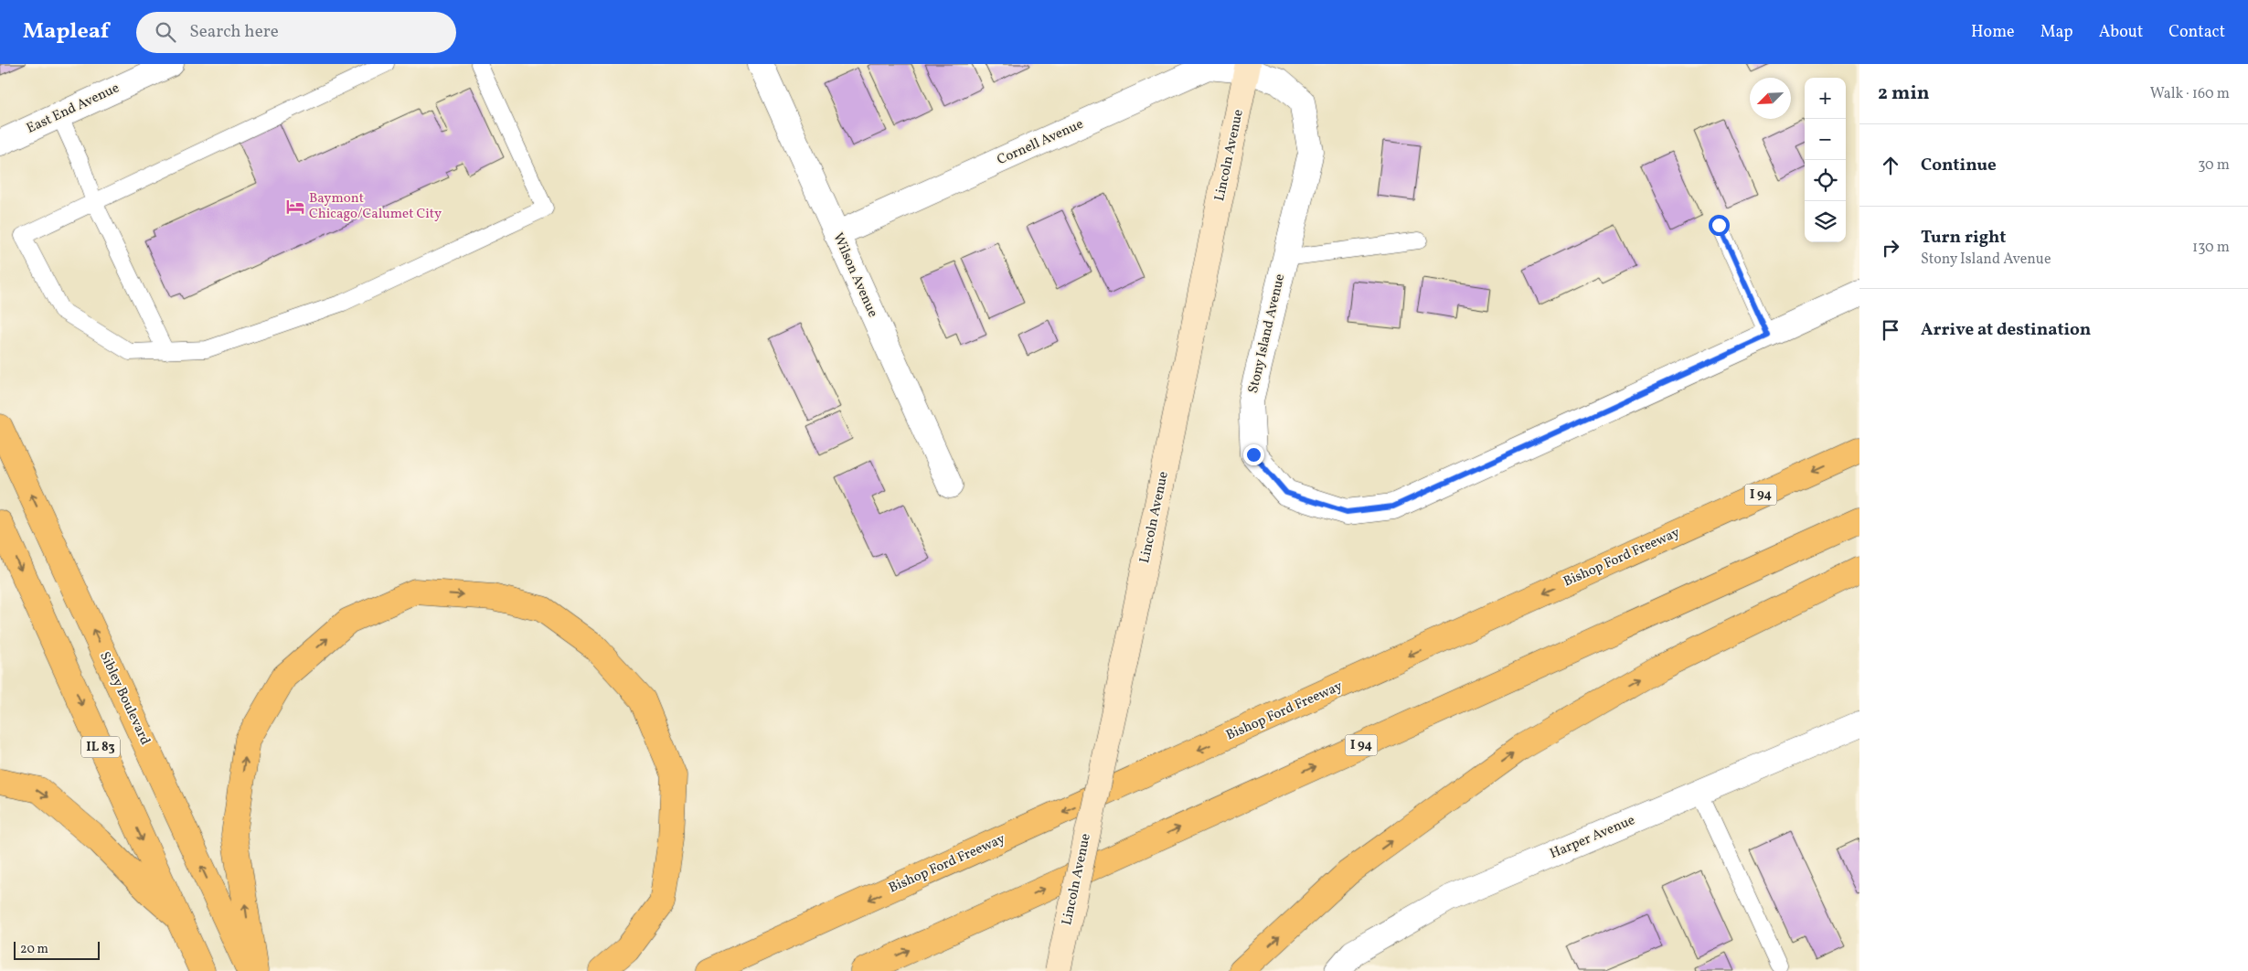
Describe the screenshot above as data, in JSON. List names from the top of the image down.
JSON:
{
  "streets": {
    "main road": [
      "I 94",
      "Bishop Ford Freeway",
      "Sibley Boulevard",
      "IL 83"
    ],
    "street": [
      "East End Avenue",
      "Cornell Avenue",
      "Lincoln Avenue",
      "Wilson Avenue",
      "Stony Island Avenue",
      "Harper Avenue"
    ]
  },
  "crossings": [
    ["Cornell Avenue", "Lincoln Avenue"],
    ["Cornell Avenue", "Wilson Avenue"],
    ["Cornell Avenue", "Stony Island Avenue"],
    ["Lincoln Avenue", "Stony Island Avenue"]
  ],
  "places": {
    "hotel": ["Baymont Chicago/Calumet City"]
  },
  "scale_bar": "20 m",
  "north": "bottom left",
  "page": {
    "header": "Mapleaf",
    "search": "Search here",
    "nav": [
      "Home",
      "Map",
      "About",
      "Contact"
    ],
    "heading": ["2 min", "Walk · 160 m"],
    "map_buttons": ["+", "−"],
    "list": [
      ["Continue", "30 m"],
      ["Turn right", "Stony Island Avenue", "130 m"],
      "Arrive at destination"
    ],
    "scale": "20 m"
  }
}
